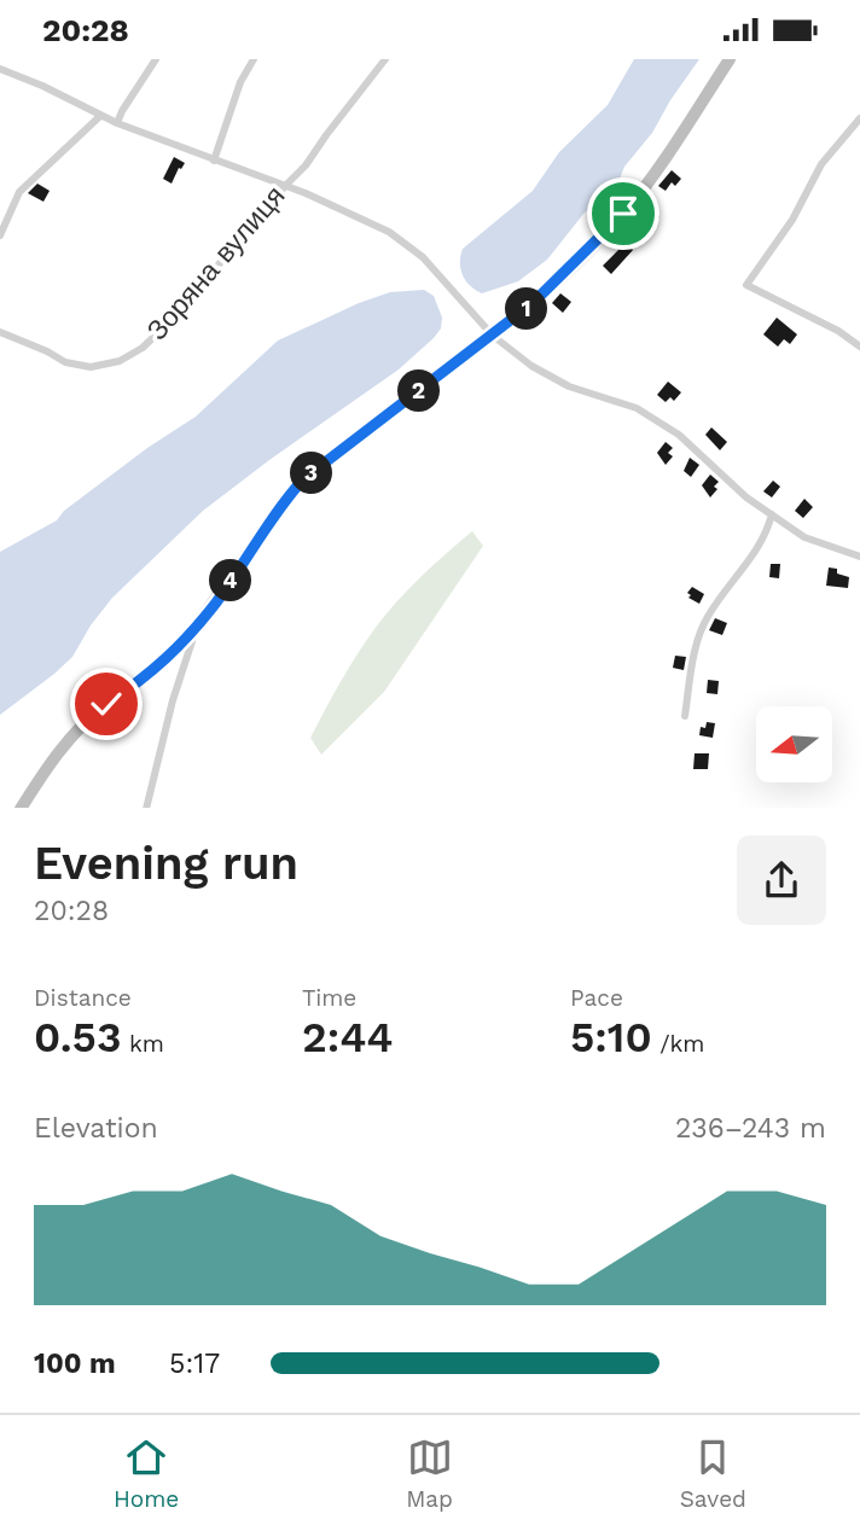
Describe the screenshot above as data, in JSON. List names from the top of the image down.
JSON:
{
  "streets": {
    "street": ["Зоряна вулиця"]
  },
  "north": "left",
  "page": {
    "status": "20:28",
    "pins": [
      "1",
      "2",
      "3",
      "4"
    ],
    "heading": ["Evening run", "20:28"],
    "stats": [
      ["Distance", "0.53 km"],
      ["Time", "2:44"],
      ["Pace", "5:10 /km"]
    ],
    "chart": ["Elevation", "236–243 m"],
    "list": [
      {
        "name": "100 m",
        "note": "5:17"
      }
    ],
    "tabs": ["Home", "Map", "Saved"]
  }
}
